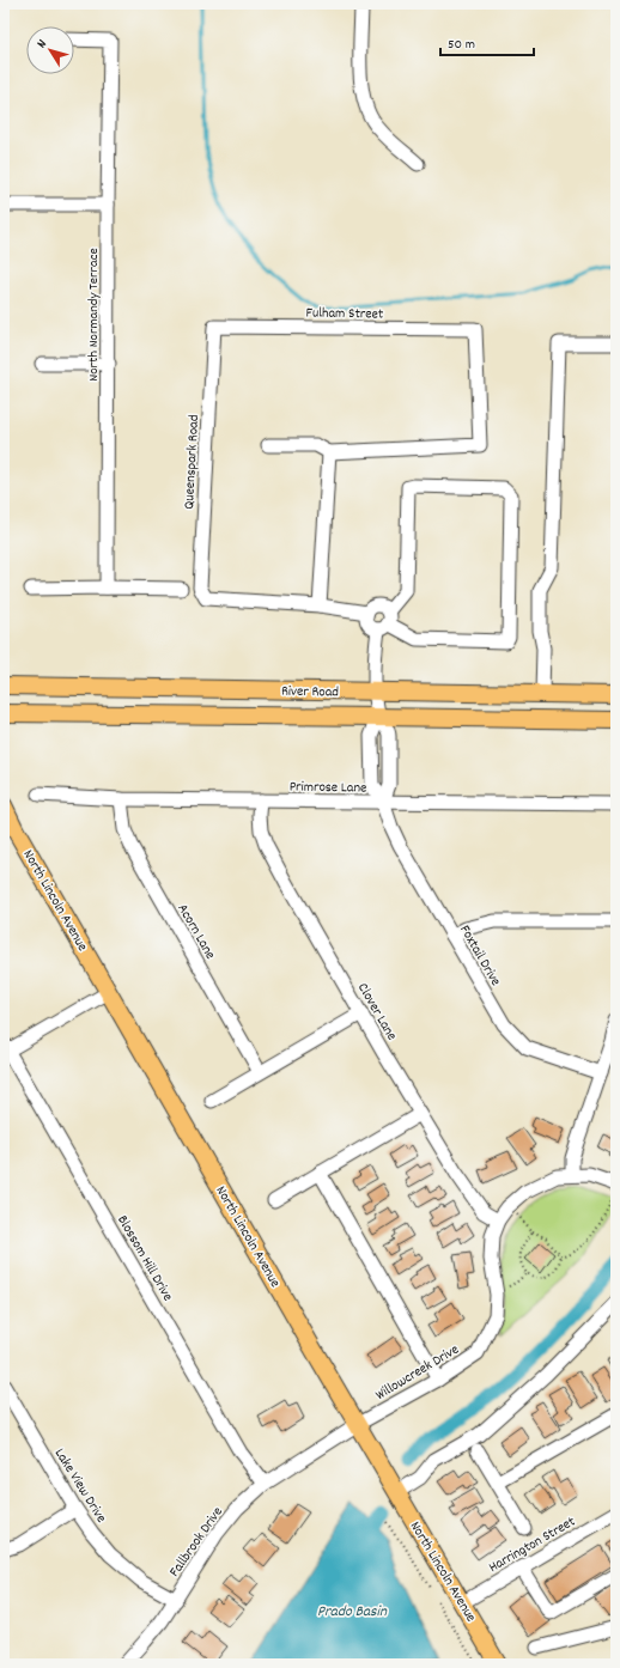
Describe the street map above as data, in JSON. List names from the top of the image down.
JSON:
{
  "streets": {
    "main road": ["River Road", "North Lincoln Avenue"],
    "street": [
      "Fulham Street",
      "North Normandy Terrace",
      "Queenspark Road",
      "Primrose Lane",
      "Acorn Lane",
      "Foxtail Drive",
      "Clover Lane",
      "Blossom Hill Drive",
      "Willowcreek Drive",
      "Lake View Drive",
      "Fallbrook Drive",
      "Harrington Street"
    ]
  },
  "crossings": [
    ["Fulham Street", "Queenspark Road"],
    ["River Road", "Foxtail Drive"],
    ["Primrose Lane", "Acorn Lane"],
    ["Primrose Lane", "Foxtail Drive"],
    ["Primrose Lane", "Clover Lane"],
    ["North Lincoln Avenue", "Willowcreek Drive"],
    ["North Lincoln Avenue", "Fallbrook Drive"],
    ["North Lincoln Avenue", "Harrington Street"],
    ["Clover Lane", "Willowcreek Drive"],
    ["Blossom Hill Drive", "Fallbrook Drive"],
    ["Willowcreek Drive", "Fallbrook Drive"],
    ["Lake View Drive", "Fallbrook Drive"]
  ],
  "water": ["Prado Basin"],
  "scale_bar": "50 m",
  "north": "top left"
}
